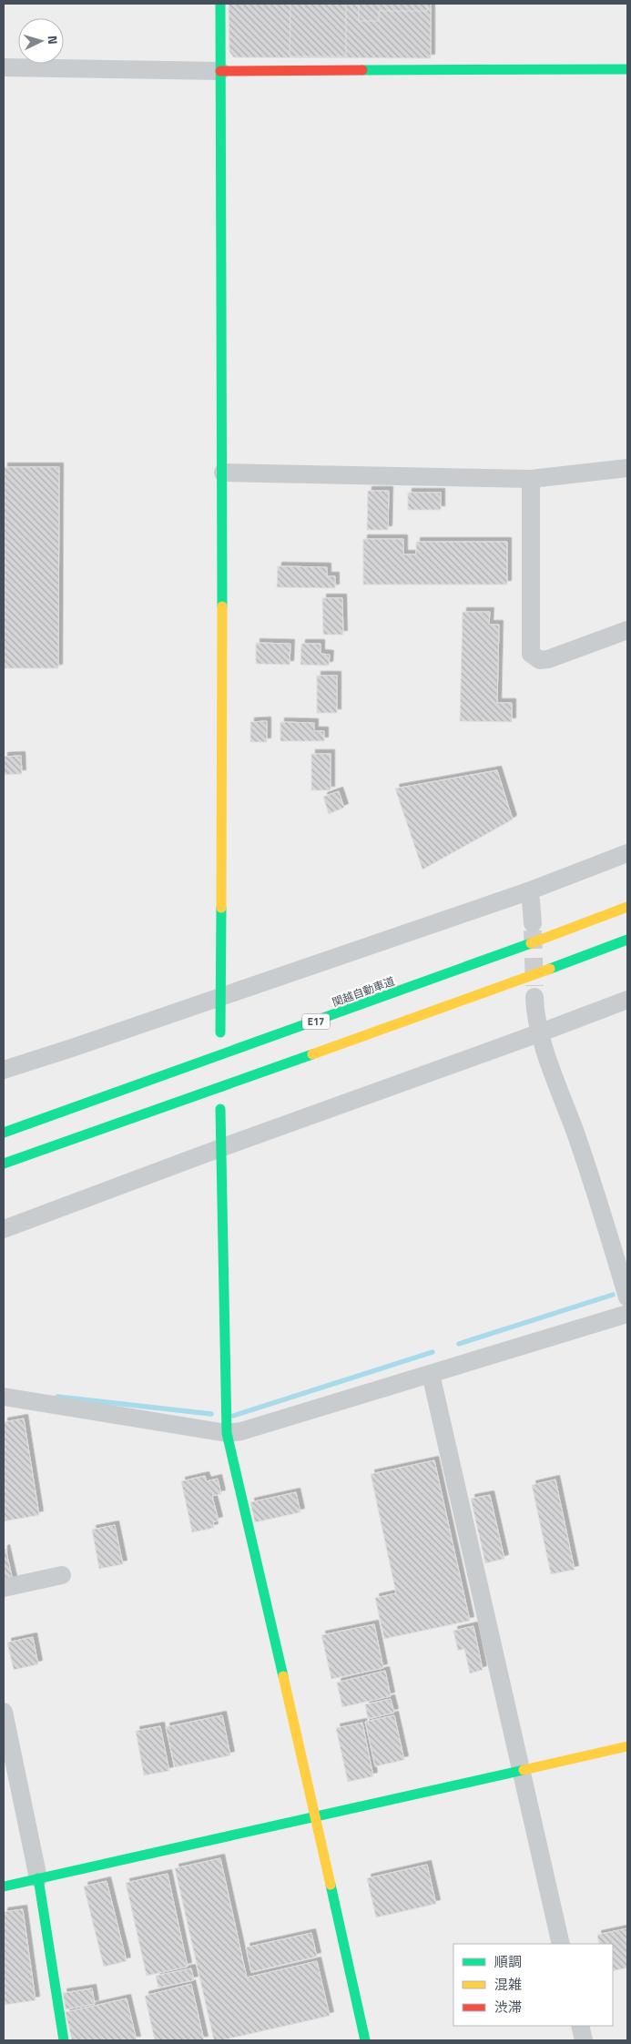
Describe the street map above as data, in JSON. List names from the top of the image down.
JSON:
{
  "streets": {
    "main road": ["関越自動車道", "E17"]
  },
  "legend": ["順調", "混雑", "渋滞"],
  "north": "right"
}
